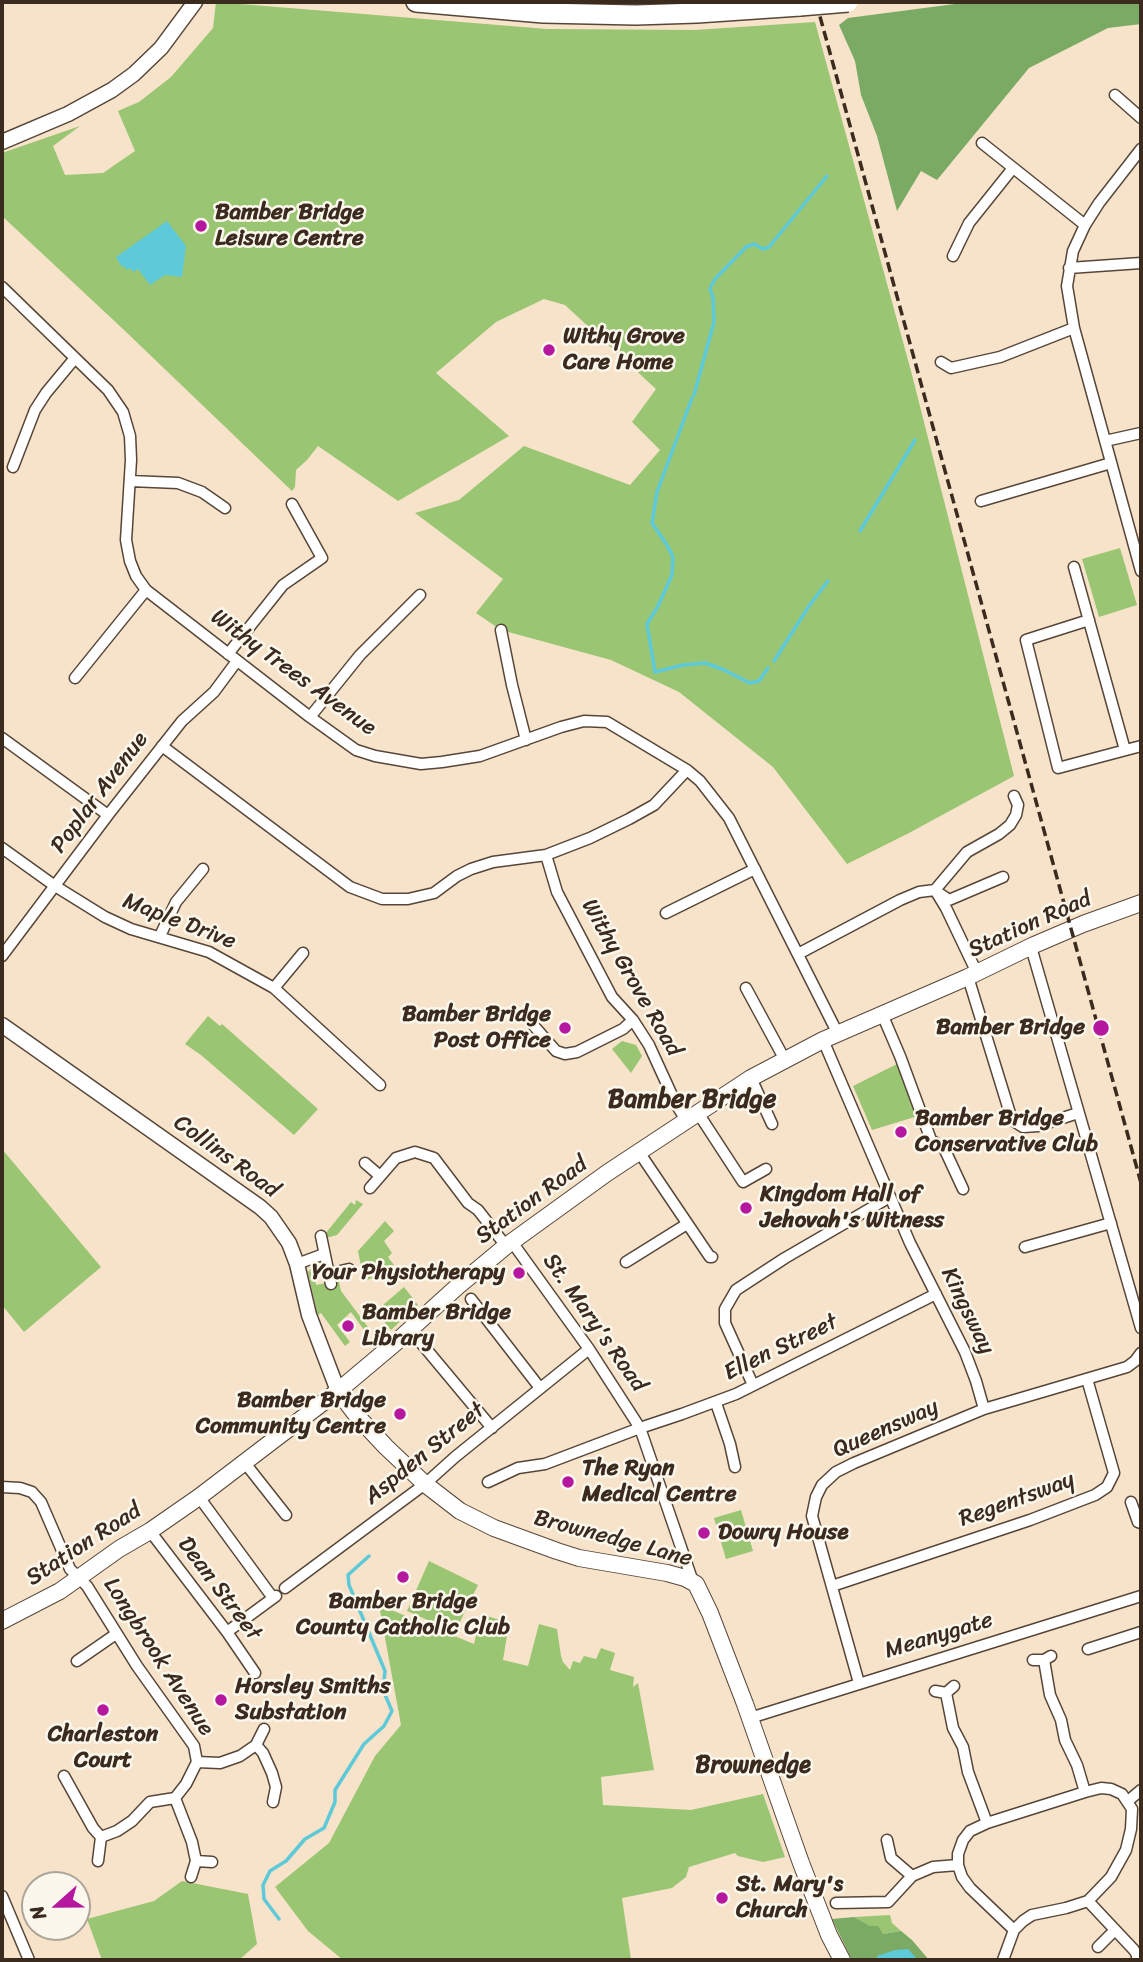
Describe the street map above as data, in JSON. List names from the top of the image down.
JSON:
{
  "streets": {
    "main road": ["Station Road", "Brownedge Lane"],
    "street": [
      "Withy Trees Avenue",
      "Poplar Avenue",
      "Maple Drive",
      "Withy Grove Road",
      "Collins Road",
      "Kingsway",
      "St. Mary's Road",
      "Ellen Street",
      "Queensway",
      "Aspden Street",
      "Regentsway",
      "Dean Street",
      "Meanygate",
      "Longbrook Avenue"
    ]
  },
  "crossings": [
    ["Withy Trees Avenue", "Poplar Avenue"],
    ["Withy Trees Avenue", "Kingsway"],
    ["Poplar Avenue", "Maple Drive"],
    ["Station Road", "Withy Grove Road"],
    ["Station Road", "Collins Road"],
    ["Station Road", "Kingsway"],
    ["Station Road", "St. Mary's Road"],
    ["Station Road", "Brownedge Lane"],
    ["Station Road", "Dean Street"],
    ["Station Road", "Longbrook Avenue"],
    ["Collins Road", "Brownedge Lane"],
    ["Kingsway", "Ellen Street"],
    ["Kingsway", "Queensway"],
    ["St. Mary's Road", "Ellen Street"],
    ["St. Mary's Road", "Aspden Street"],
    ["St. Mary's Road", "Brownedge Lane"],
    ["Queensway", "Regentsway"],
    ["Queensway", "Meanygate"],
    ["Aspden Street", "Brownedge Lane"],
    ["Brownedge Lane", "Meanygate"]
  ],
  "districts": ["Bamber Bridge", "Brownedge"],
  "places": [
    "Bamber Bridge Leisure Centre",
    "Withy Grove Care Home",
    "Bamber Bridge Post Office",
    "Bamber Bridge",
    "Bamber Bridge Conservative Club",
    "Kingdom Hall of Jehovah's Witness",
    "Your Physiotherapy",
    "Bamber Bridge Library",
    "Bamber Bridge Community Centre",
    "The Ryan Medical Centre",
    "Dowry House",
    "Bamber Bridge County Catholic Club",
    "Horsley Smiths Substation",
    "Charleston Court",
    "St. Mary's Church"
  ],
  "north": "left"
}
